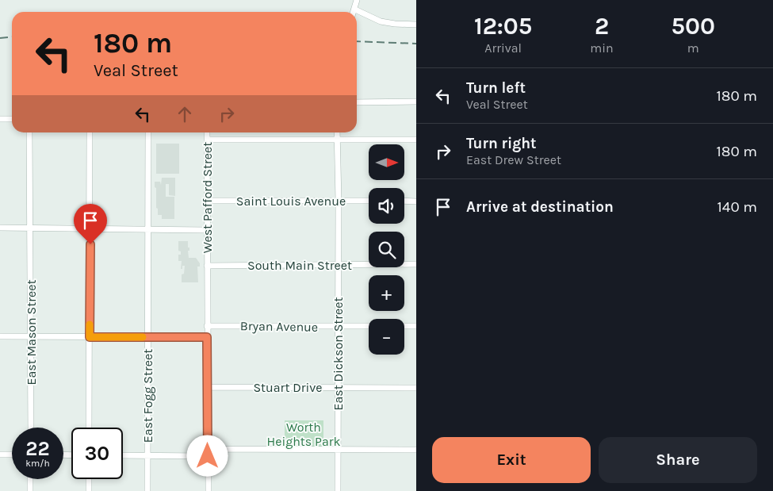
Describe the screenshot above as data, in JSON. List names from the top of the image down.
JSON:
{
  "streets": {
    "street": [
      "West Pafford Street",
      "Saint Louis Avenue",
      "South Main Street",
      "Bryan Avenue",
      "East Mason Street",
      "East Dickson Street",
      "Stuart Drive",
      "East Fogg Street"
    ]
  },
  "crossings": [
    ["West Pafford Street", "Saint Louis Avenue"],
    ["West Pafford Street", "South Main Street"],
    ["West Pafford Street", "Bryan Avenue"],
    ["West Pafford Street", "Stuart Drive"],
    ["Saint Louis Avenue", "East Dickson Street"],
    ["South Main Street", "East Dickson Street"],
    ["Bryan Avenue", "East Dickson Street"],
    ["East Dickson Street", "Stuart Drive"]
  ],
  "parks": ["Worth Heights Park"],
  "north": "right",
  "page": {
    "eta": [
      "12:05",
      "Arrival",
      "2",
      "min",
      "500",
      "m"
    ],
    "turn": ["180 m", "Veal Street"],
    "list": [
      {
        "name": "Turn left",
        "note": "Veal Street",
        "value": "180 m"
      },
      {
        "name": "Turn right",
        "note": "East Drew Street",
        "value": "180 m"
      },
      {
        "name": "Arrive at destination",
        "value": "140 m"
      }
    ],
    "map_buttons": ["+", "−"],
    "speed": "22 km/h",
    "limit": "30",
    "buttons": ["Exit", "Share"]
  }
}
